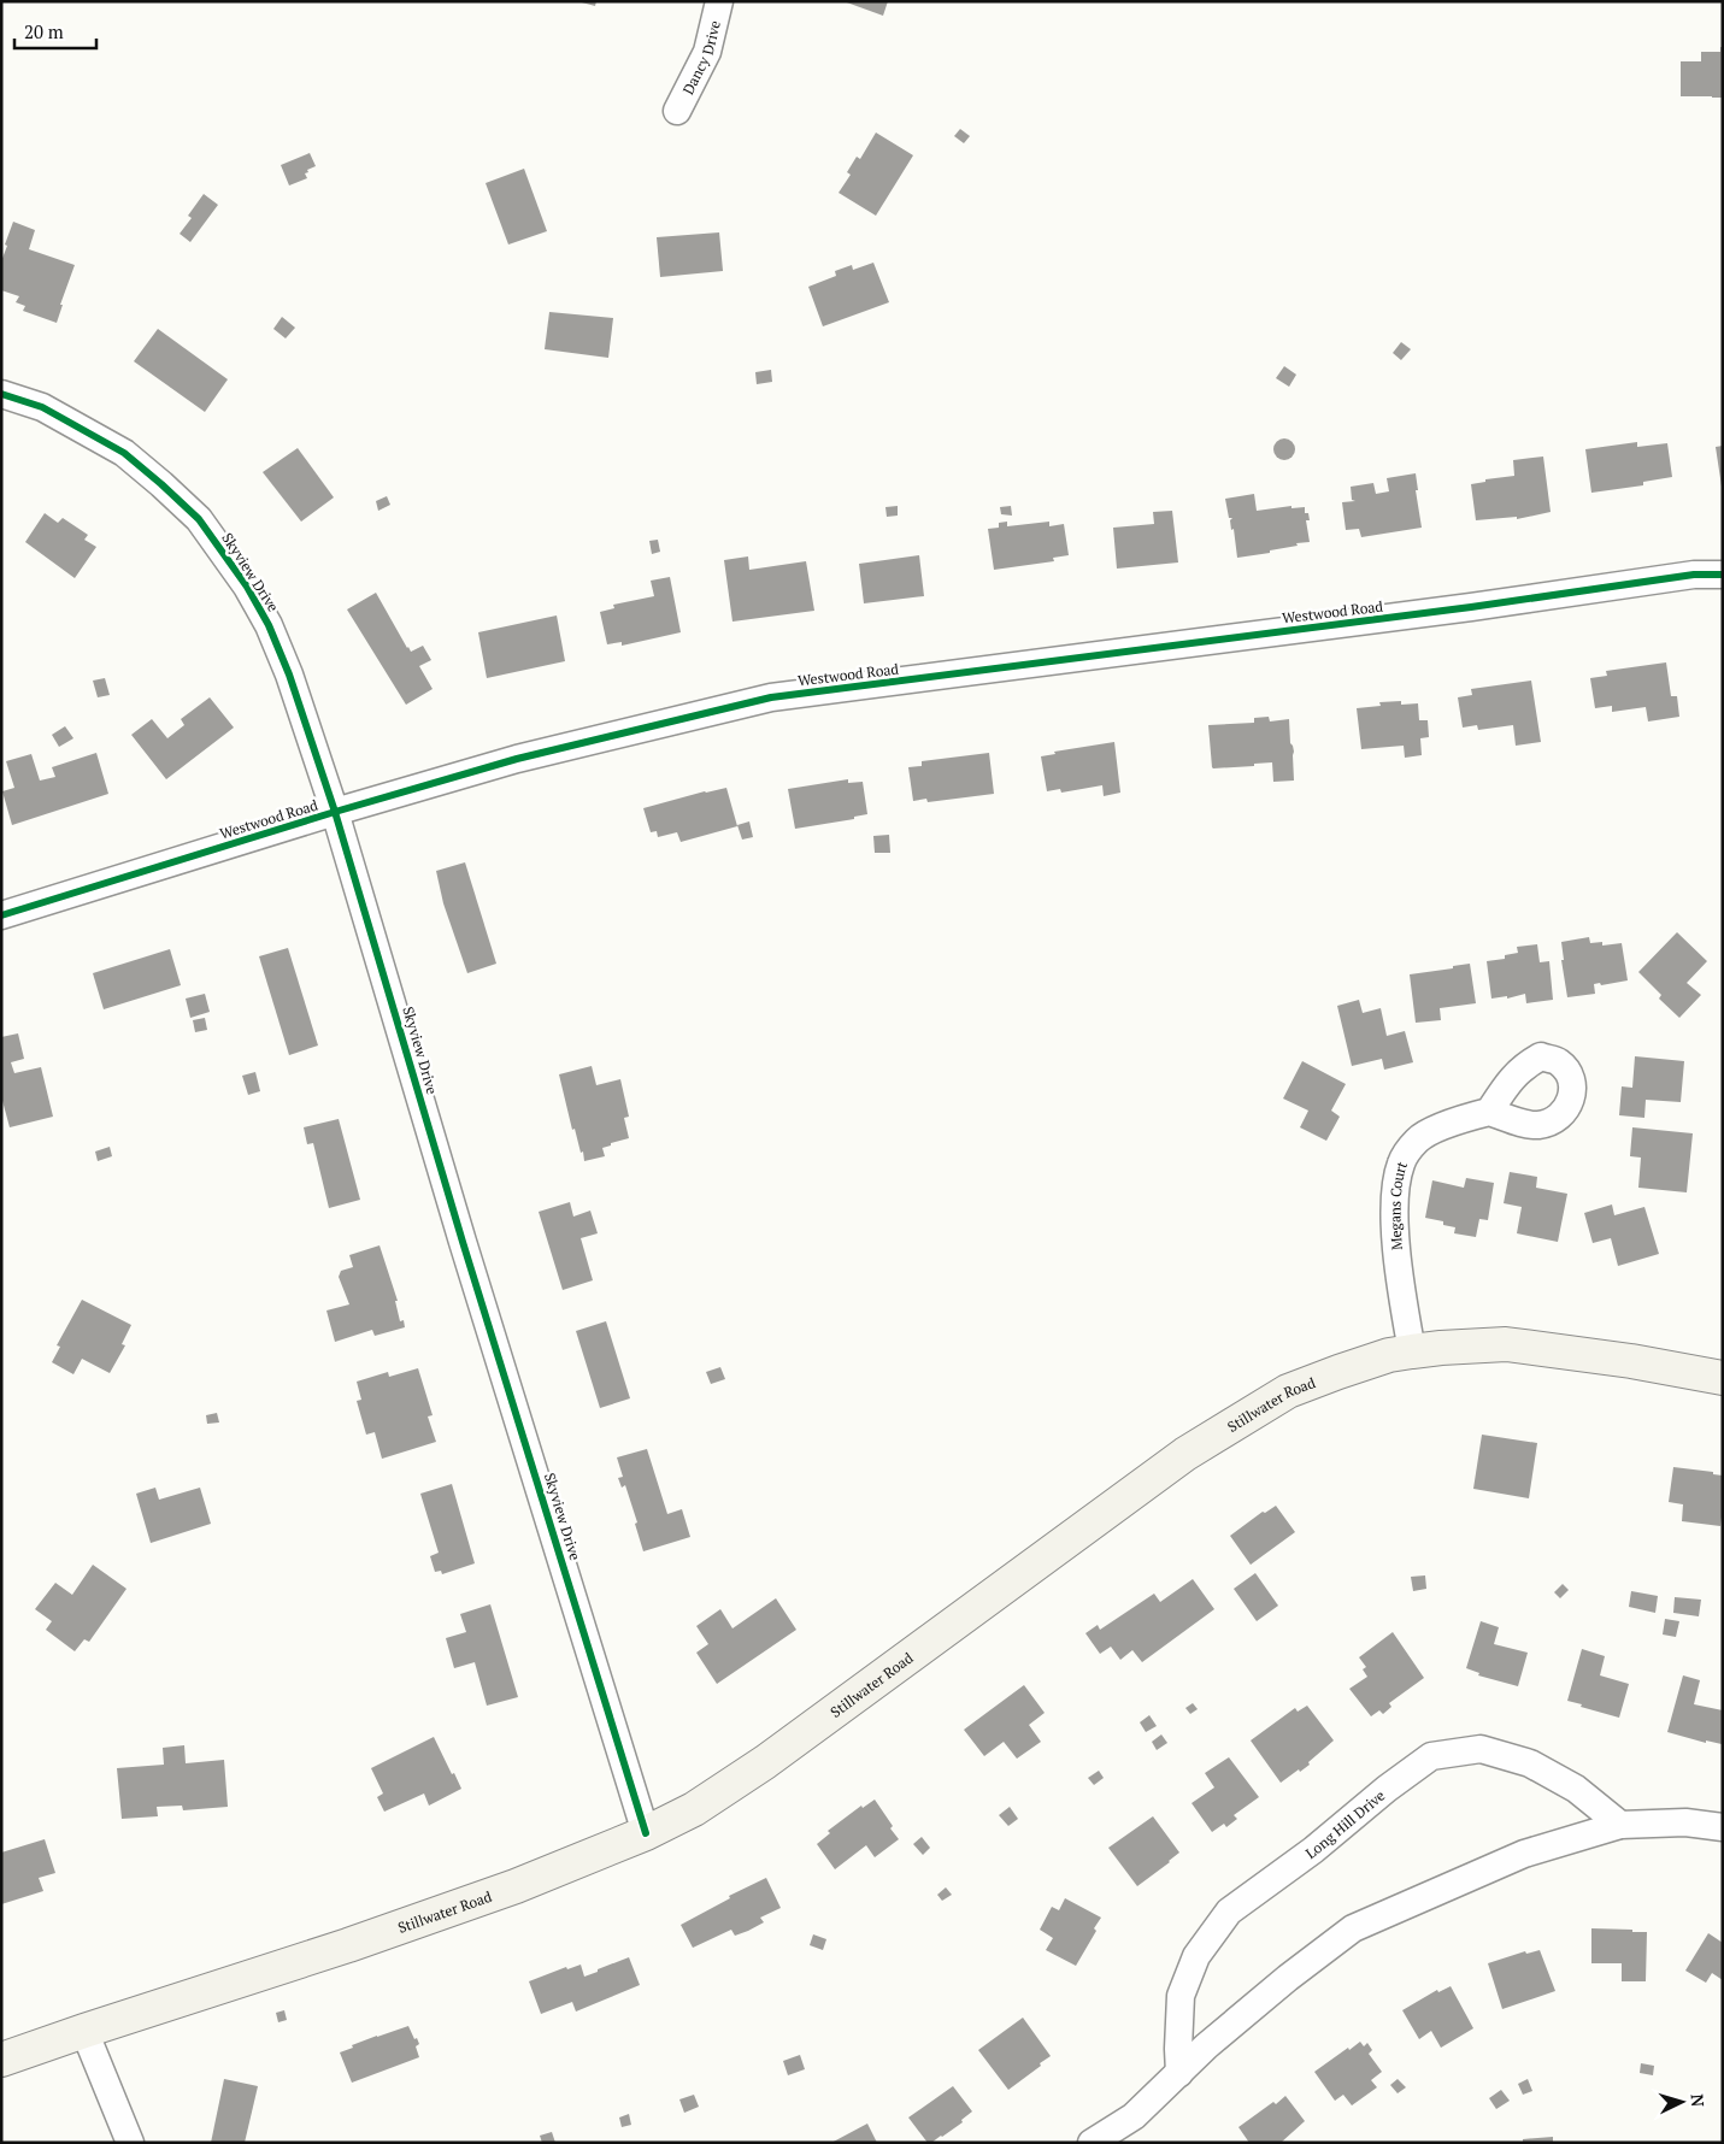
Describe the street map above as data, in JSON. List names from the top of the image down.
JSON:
{
  "streets": {
    "main road": ["Stillwater Road"],
    "street": [
      "Dancy Drive",
      "Skyview Drive",
      "Westwood Road",
      "Megans Court",
      "Long Hill Drive"
    ]
  },
  "crossings": [
    ["Skyview Drive", "Westwood Road"],
    ["Skyview Drive", "Stillwater Road"],
    ["Megans Court", "Stillwater Road"]
  ],
  "scale_bar": "20 m",
  "north": "right"
}
